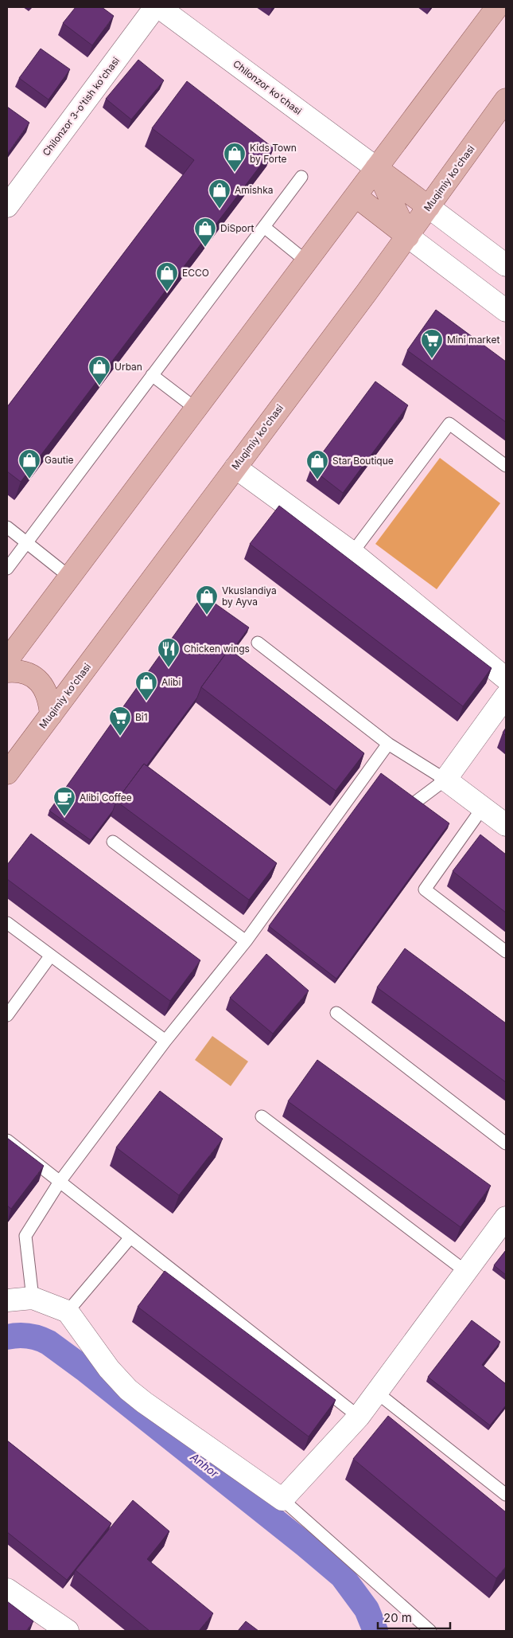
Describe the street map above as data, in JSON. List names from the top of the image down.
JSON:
{
  "streets": {
    "main road": ["Muqimiy ko'chasi"],
    "street": ["Chilonzor ko'chasi", "Chilonzor 3-o'tish ko'chasi"]
  },
  "water": ["Anhor"],
  "places": {
    "shop": [
      "Kids Town by Forte",
      "Amishka",
      "DiSport",
      "ECCO",
      "Urban",
      "Gautie",
      "Star Boutique",
      "Vkuslandiya by Ayva",
      "Alibi"
    ],
    "supermarket": ["Mini market", "Bi1"],
    "restaurant": ["Chicken wings"],
    "cafe": ["Alibi Coffee"]
  },
  "scale_bar": "20 m"
}
